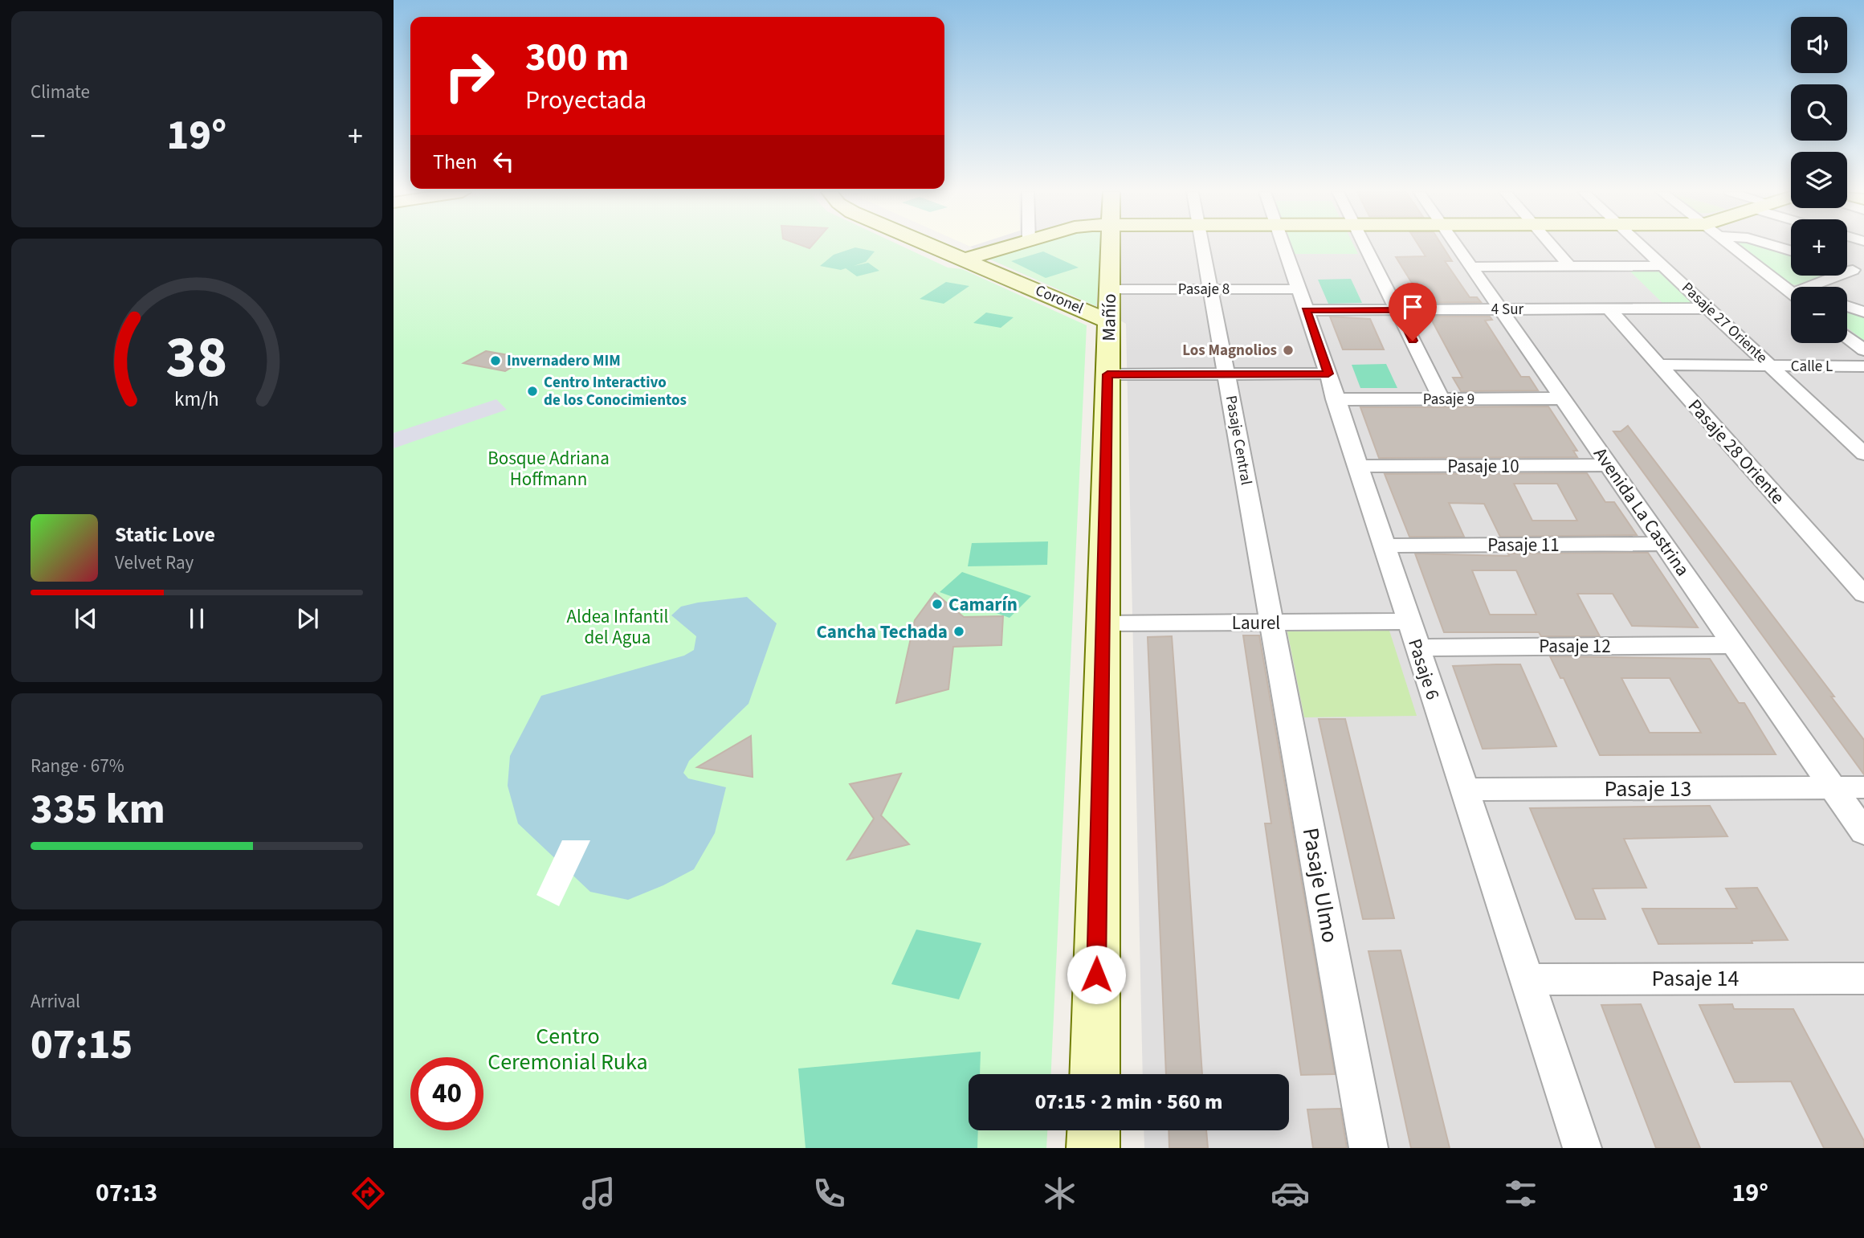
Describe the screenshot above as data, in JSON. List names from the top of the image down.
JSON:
{
  "streets": {
    "street": [
      "Pasaje 8",
      "Coronel",
      "4 Sur",
      "Mañío",
      "Pasaje 27 Oriente",
      "Calle L",
      "Pasaje 9",
      "Pasaje Central",
      "Pasaje 28 Oriente",
      "Pasaje 10",
      "Avenida La Castrina",
      "Pasaje 11",
      "Laurel",
      "Pasaje 12",
      "Pasaje 6",
      "Pasaje 13",
      "Pasaje Ulmo",
      "Pasaje 14"
    ]
  },
  "crossings": [
    ["Pasaje 8", "Coronel"],
    ["Pasaje 8", "Mañío"],
    ["Pasaje 8", "Pasaje Central"],
    ["Pasaje 8", "Pasaje 6"],
    ["Coronel", "Mañío"],
    ["4 Sur", "Pasaje 27 Oriente"],
    ["4 Sur", "Pasaje 28 Oriente"],
    ["4 Sur", "Avenida La Castrina"],
    ["4 Sur", "Pasaje 6"],
    ["Mañío", "Pasaje 9"],
    ["Mañío", "Laurel"],
    ["Pasaje 27 Oriente", "Calle L"],
    ["Calle L", "Pasaje 28 Oriente"],
    ["Pasaje 9", "Pasaje Central"],
    ["Pasaje 9", "Avenida La Castrina"],
    ["Pasaje 9", "Pasaje 6"],
    ["Pasaje Central", "Laurel"],
    ["Pasaje Central", "Pasaje Ulmo"],
    ["Pasaje 10", "Avenida La Castrina"],
    ["Pasaje 10", "Pasaje 6"],
    ["Avenida La Castrina", "Pasaje 11"],
    ["Avenida La Castrina", "Pasaje 12"],
    ["Avenida La Castrina", "Pasaje 13"],
    ["Pasaje 11", "Pasaje 6"],
    ["Laurel", "Pasaje 6"],
    ["Laurel", "Pasaje Ulmo"],
    ["Pasaje 12", "Pasaje 6"],
    ["Pasaje 6", "Pasaje 13"],
    ["Pasaje 6", "Pasaje 14"]
  ],
  "parks": ["Bosque Adriana Hoffmann", "Aldea Infantil del Agua", "Centro Ceremonial Ruka"],
  "places": [
    "Los Magnolios",
    "Invernadero MIM",
    "Centro Interactivo de los Conocimientos",
    "Camarín",
    "Cancha Techada"
  ],
  "page": {
    "tile": [
      "Climate",
      ["Range · 67%", "335 km"],
      ["Arrival", "07:15"]
    ],
    "map_buttons": ["+", "−"],
    "turn": ["300 m", "Proyectada"],
    "heat": ["−", "19°", "+"],
    "then": "Then",
    "song": ["Static Love", "Velvet Ray"],
    "limit": "40",
    "trip": "07:15 · 2 min · 560 m",
    "tabs": ["07:13", "19°"],
    "gauge": ["38", "km/h"]
  }
}
